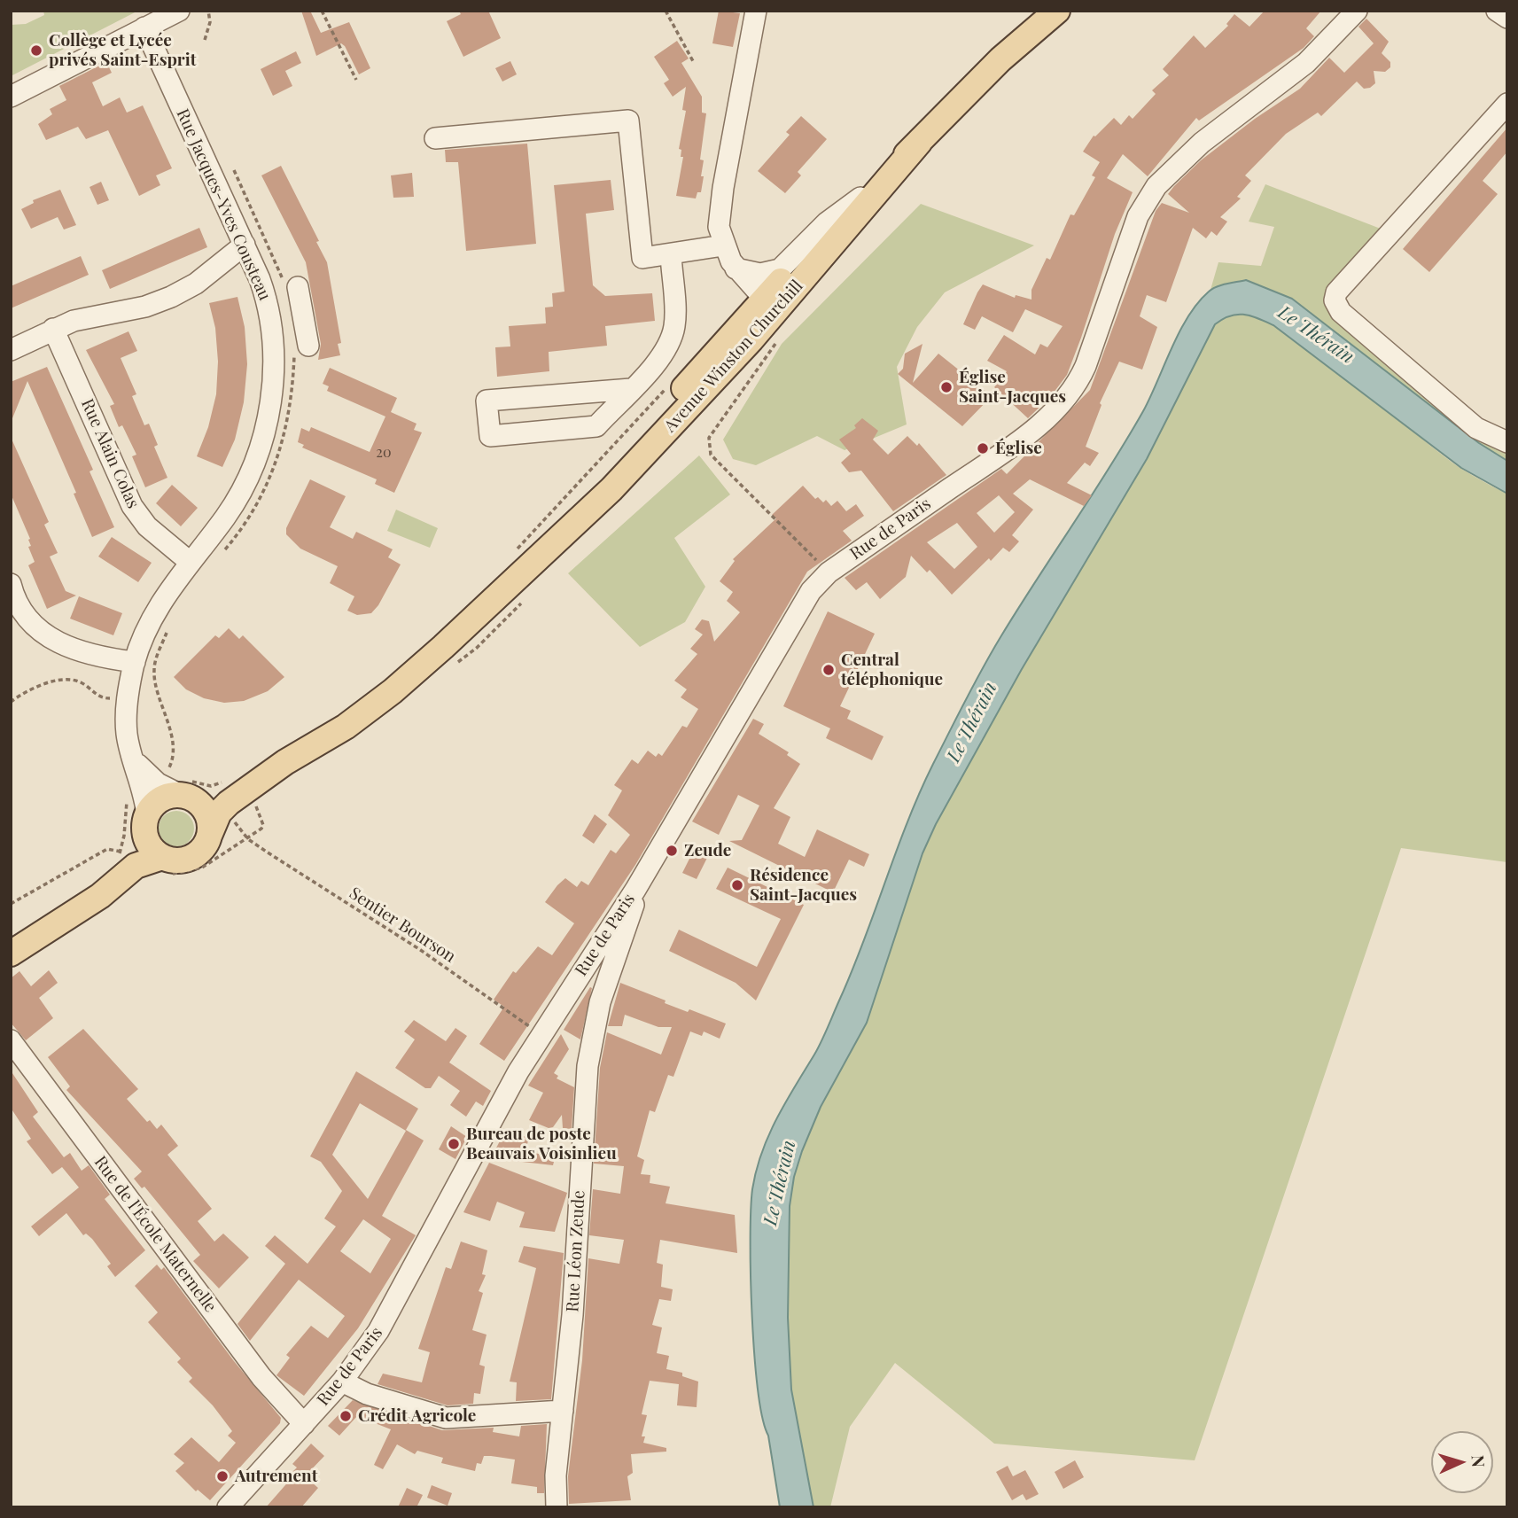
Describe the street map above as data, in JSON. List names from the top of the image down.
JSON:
{
  "streets": {
    "main road": ["Avenue Winston Churchill"],
    "street": [
      "Rue Jacques-Yves Cousteau",
      "Rue Alain Colas",
      "Rue de Paris",
      "Rue de l'École Maternelle",
      "Rue Léon Zeude"
    ],
    "path": ["Sentier Bourson"]
  },
  "crossings": [
    ["Rue Jacques-Yves Cousteau", "Avenue Winston Churchill"],
    ["Rue Jacques-Yves Cousteau", "Rue Alain Colas"],
    ["Rue de Paris", "Sentier Bourson"],
    ["Rue de Paris", "Rue de l'École Maternelle"],
    ["Rue de Paris", "Rue Léon Zeude"]
  ],
  "water": ["Le Thérain"],
  "places": [
    "Collège et Lycée privés Saint-Esprit",
    "Église Saint-Jacques",
    "Église",
    "Central téléphonique",
    "Zeude",
    "Résidence Saint-Jacques",
    "Bureau de poste Beauvais Voisinlieu",
    "Crédit Agricole",
    "Autrement"
  ],
  "house_numbers": ["20"],
  "north": "right"
}
